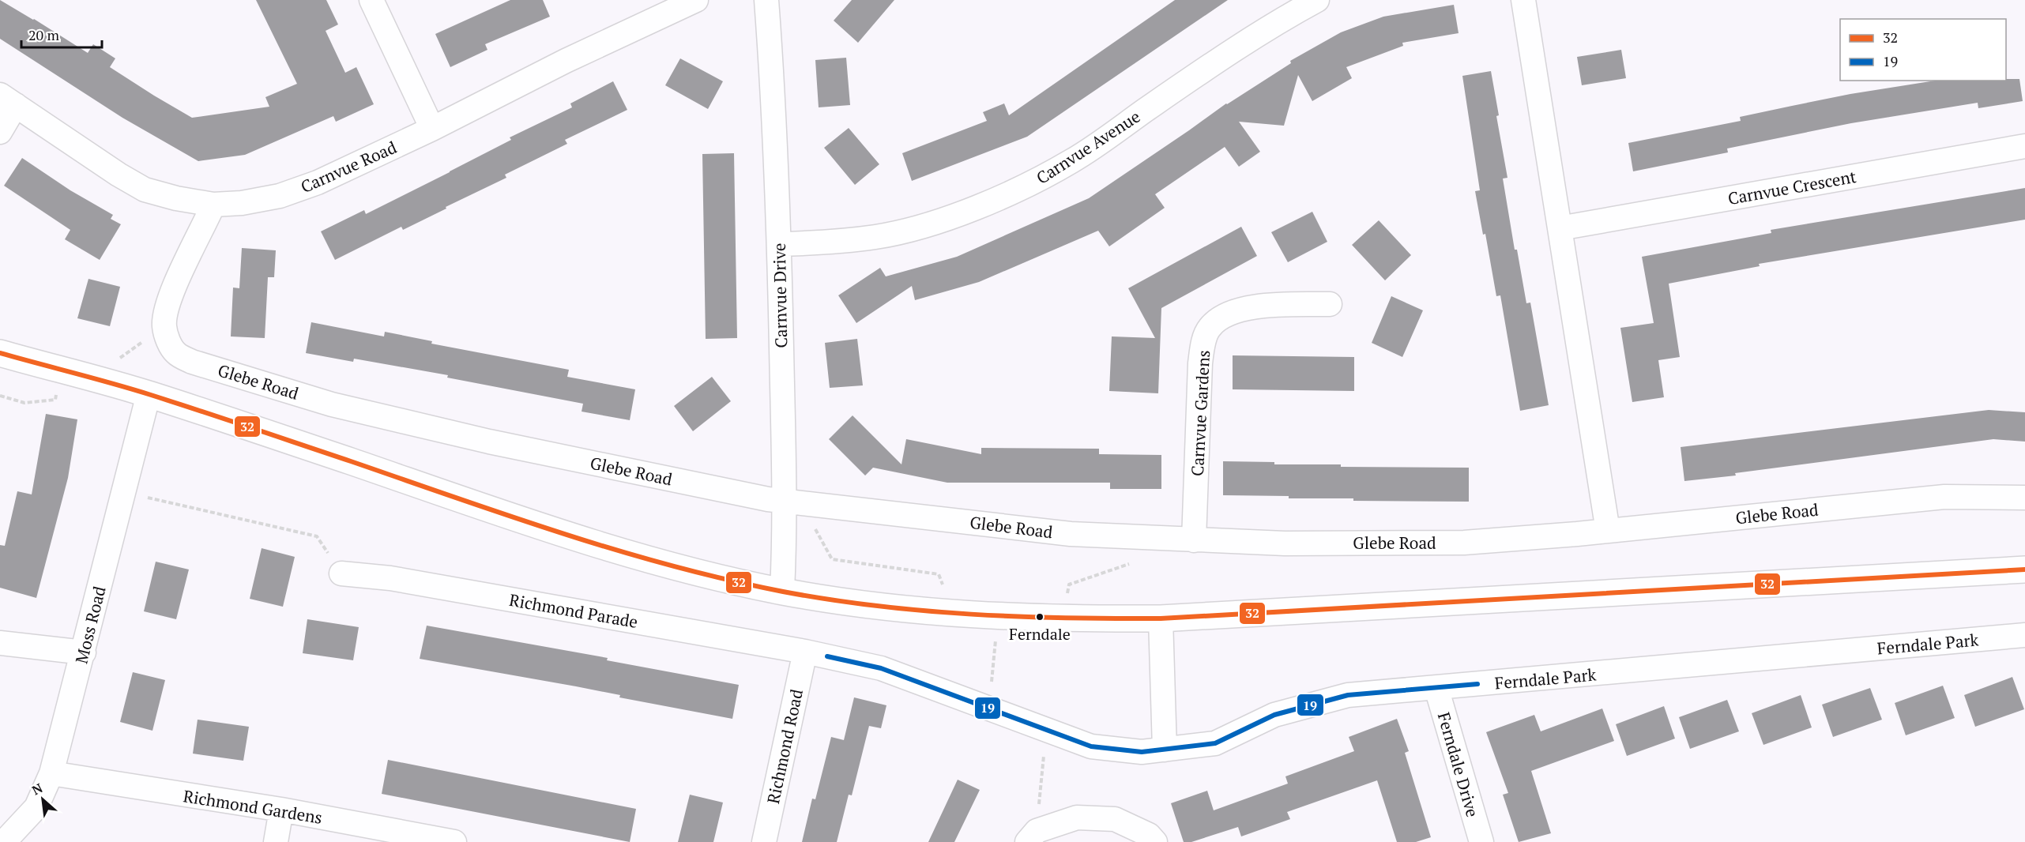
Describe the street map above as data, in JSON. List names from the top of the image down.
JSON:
{
  "streets": {
    "street": [
      "Carnvue Avenue",
      "Carnvue Road",
      "Carnvue Crescent",
      "Carnvue Drive",
      "Glebe Road",
      "Carnvue Gardens",
      "Richmond Parade",
      "Moss Road",
      "Ferndale Park",
      "Richmond Road",
      "Ferndale Drive",
      "Richmond Gardens"
    ]
  },
  "crossings": [
    ["Carnvue Avenue", "Carnvue Drive"],
    ["Carnvue Drive", "Glebe Road"],
    ["Glebe Road", "Carnvue Gardens"],
    ["Richmond Parade", "Ferndale Park"],
    ["Richmond Parade", "Richmond Road"],
    ["Moss Road", "Richmond Gardens"],
    ["Ferndale Park", "Richmond Road"],
    ["Ferndale Park", "Ferndale Drive"]
  ],
  "places": ["Ferndale"],
  "lines": ["transit line 32", "transit line 19"],
  "legend": ["32", "19"],
  "scale_bar": "20 m",
  "north": "top left"
}
